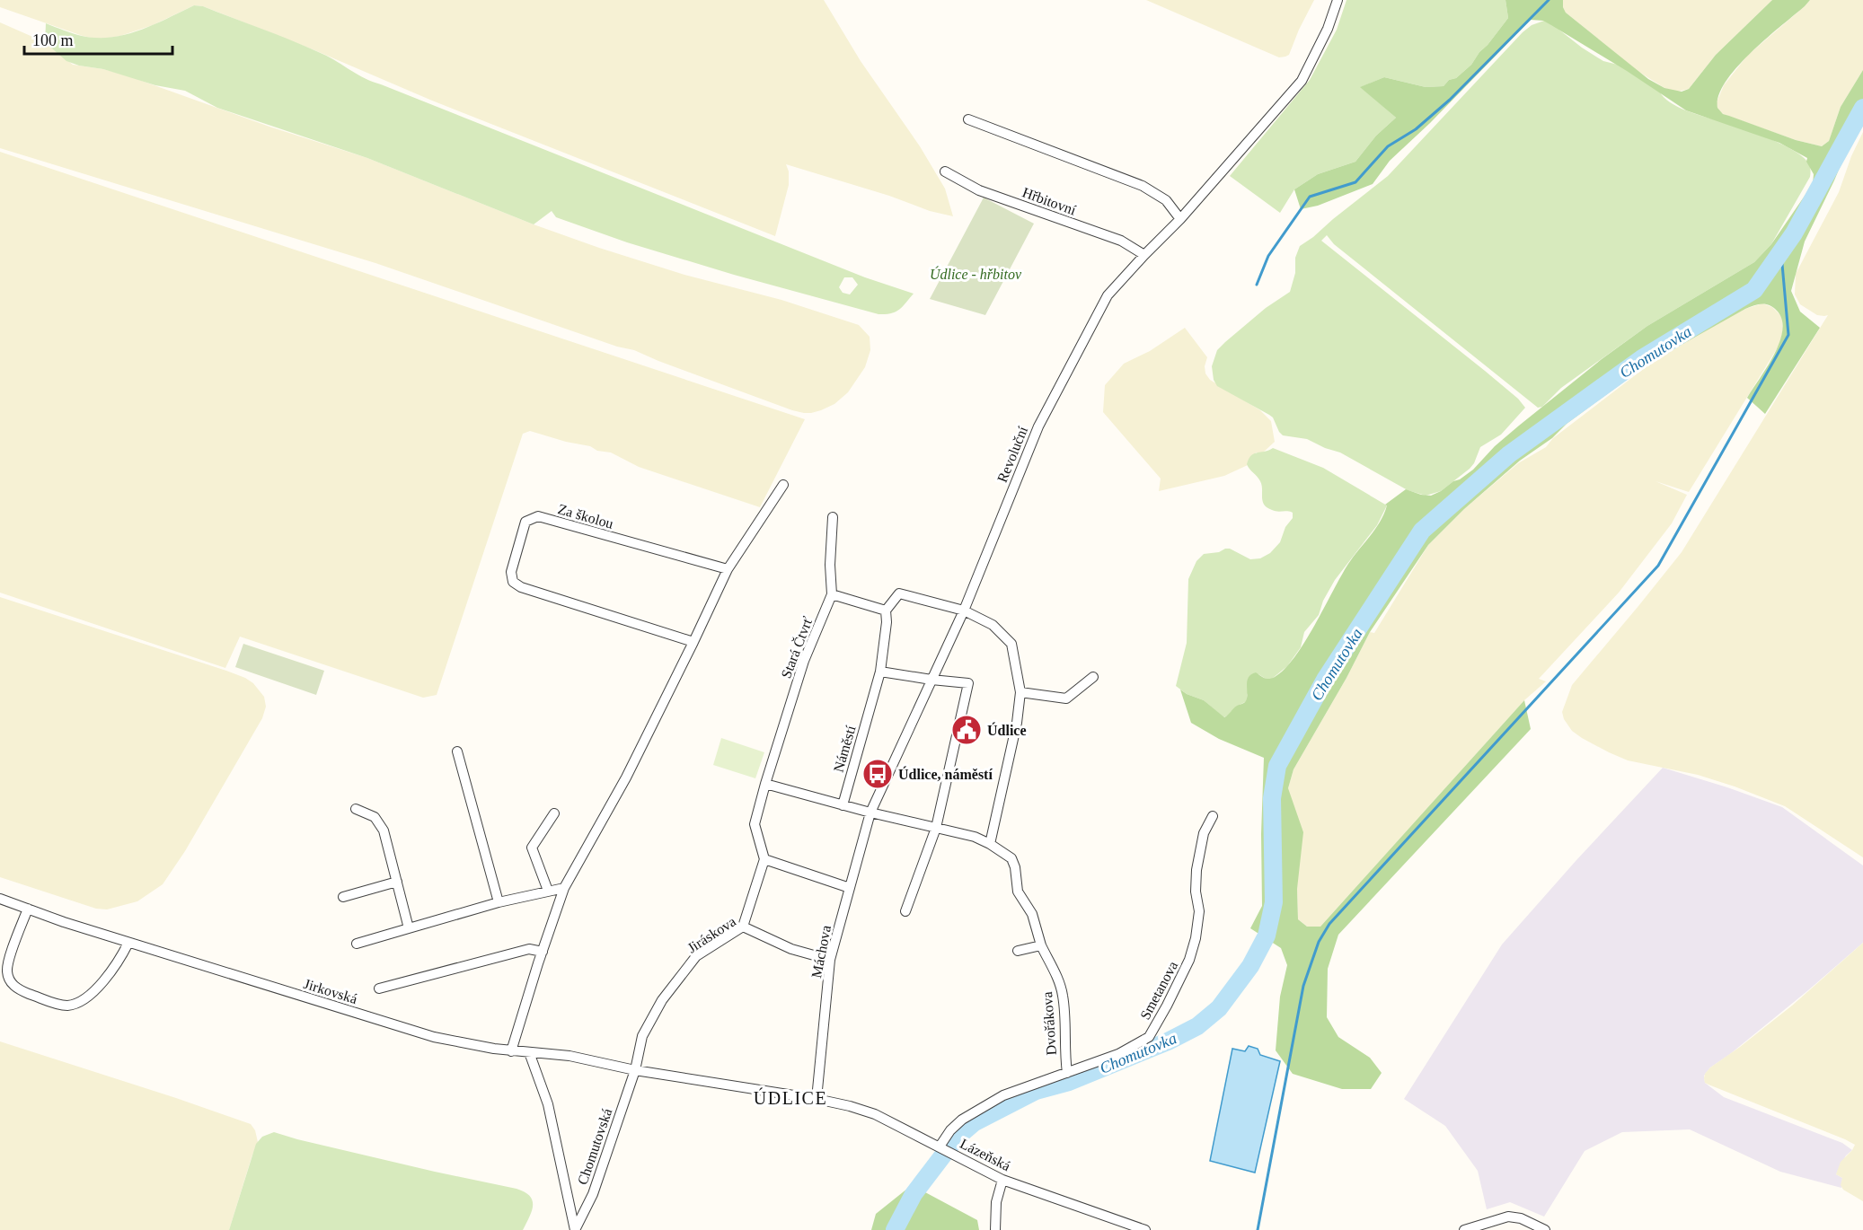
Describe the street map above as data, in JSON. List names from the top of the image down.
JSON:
{
  "streets": {
    "street": [
      "Hřbitovní",
      "Revoluční",
      "Za školou",
      "Stará Čtvrť",
      "Náměstí",
      "Jiráskova",
      "Máchova",
      "Smetanova",
      "Jirkovská",
      "Dvořákova",
      "Chomutovská",
      "Lázeňská"
    ]
  },
  "crossings": [
    ["Hřbitovní", "Revoluční"],
    ["Jiráskova", "Máchova"],
    ["Jiráskova", "Jirkovská"],
    ["Jiráskova", "Chomutovská"],
    ["Máchova", "Jirkovská"],
    ["Máchova", "Lázeňská"],
    ["Smetanova", "Dvořákova"],
    ["Smetanova", "Lázeňská"],
    ["Jirkovská", "Chomutovská"],
    ["Jirkovská", "Lázeňská"]
  ],
  "districts": ["ÚDLICE"],
  "water": ["Chomutovka"],
  "parks": ["Údlice - hřbitov"],
  "places": {
    "public building": ["Údlice"],
    "bus stop": ["Údlice, náměstí"]
  },
  "scale_bar": "100 m"
}
